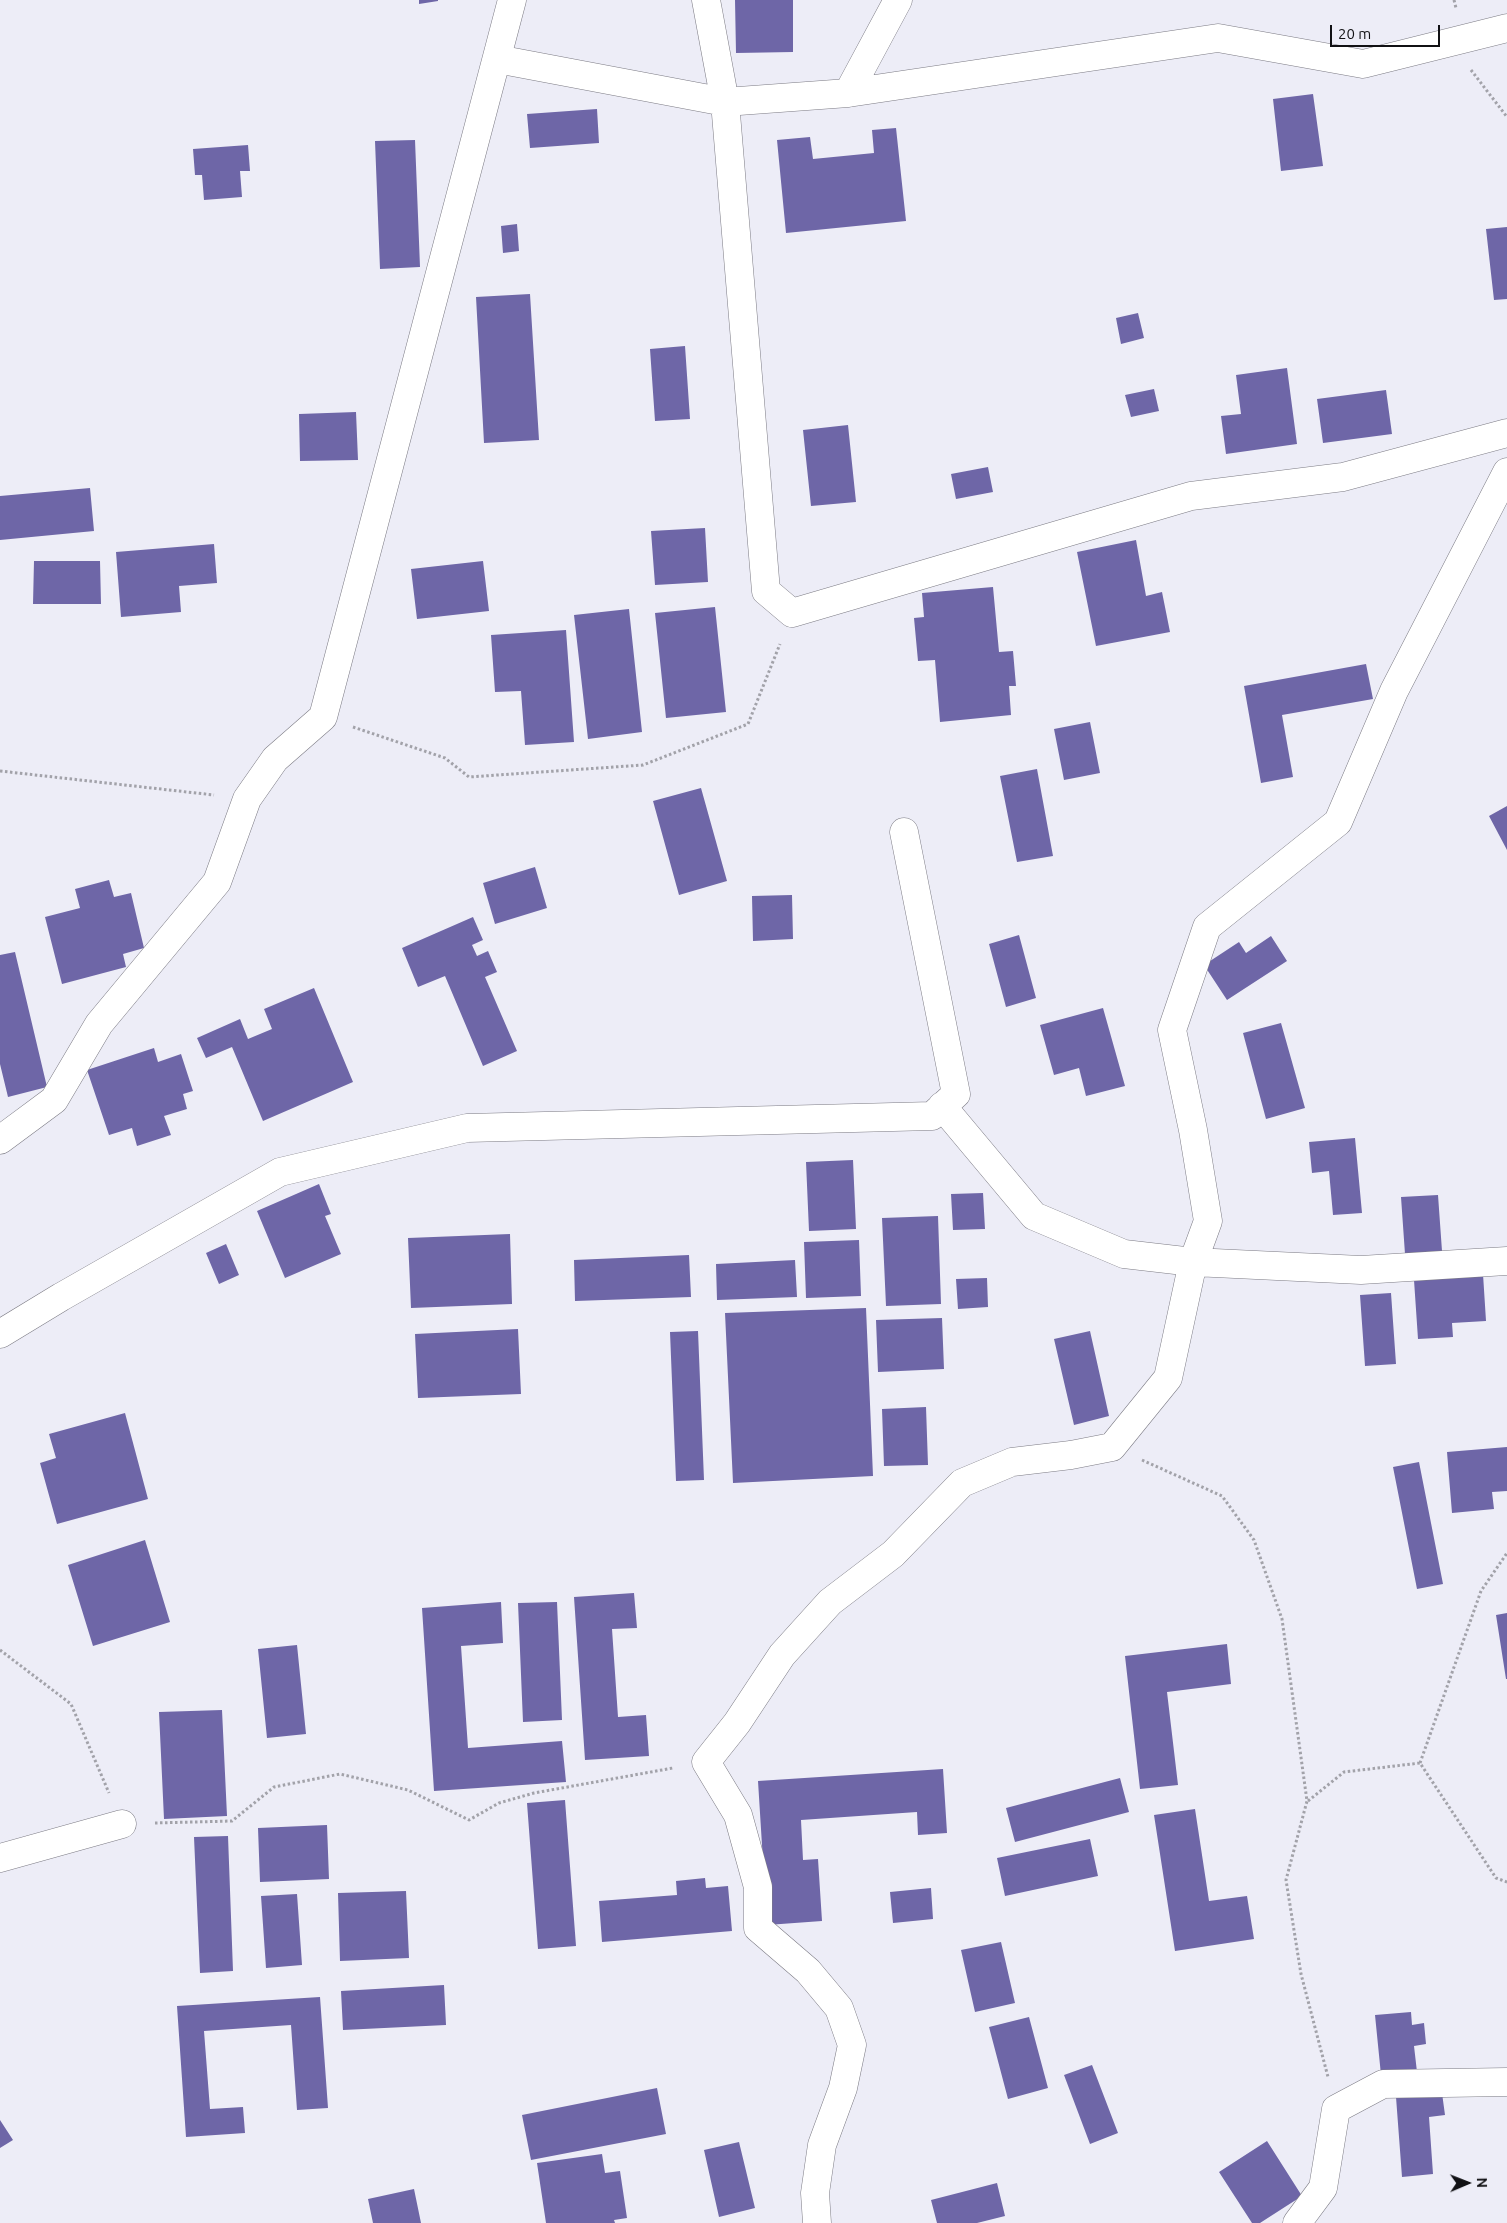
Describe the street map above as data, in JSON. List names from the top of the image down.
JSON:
{
  "scale_bar": "20 m",
  "north": "right"
}
